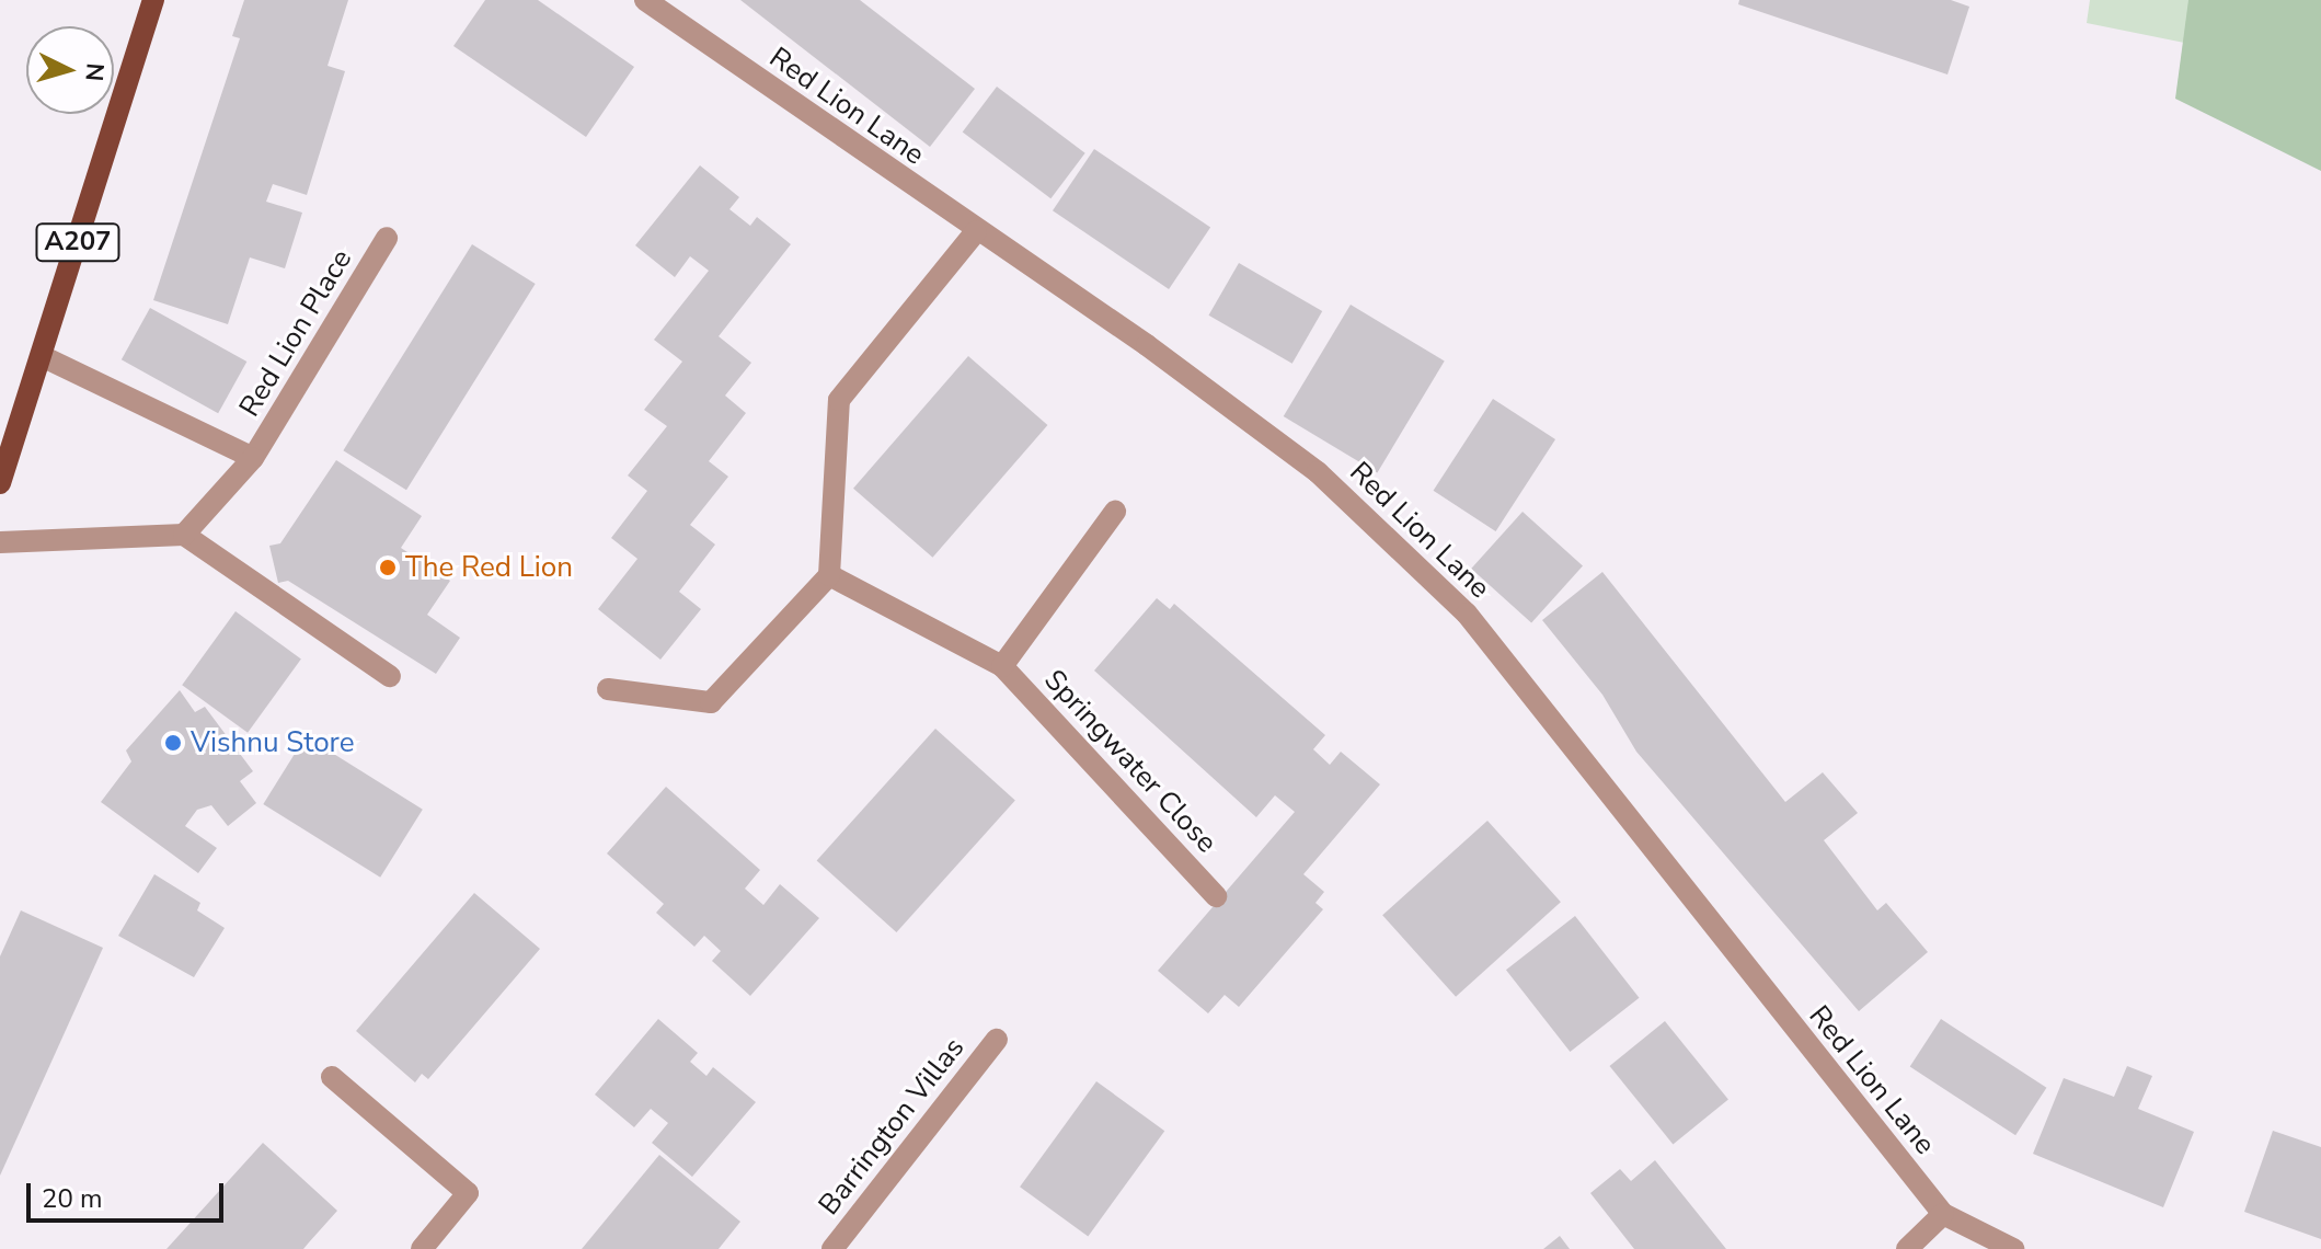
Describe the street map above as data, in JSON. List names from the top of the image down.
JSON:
{
  "streets": {
    "main road": ["A207"],
    "street": [
      "Red Lion Lane",
      "Red Lion Place",
      "Springwater Close",
      "Barrington Villas"
    ]
  },
  "crossings": [
    ["A207", "Red Lion Place"]
  ],
  "places": ["The Red Lion", "Vishnu Store"],
  "scale_bar": "20 m",
  "north": "right"
}
